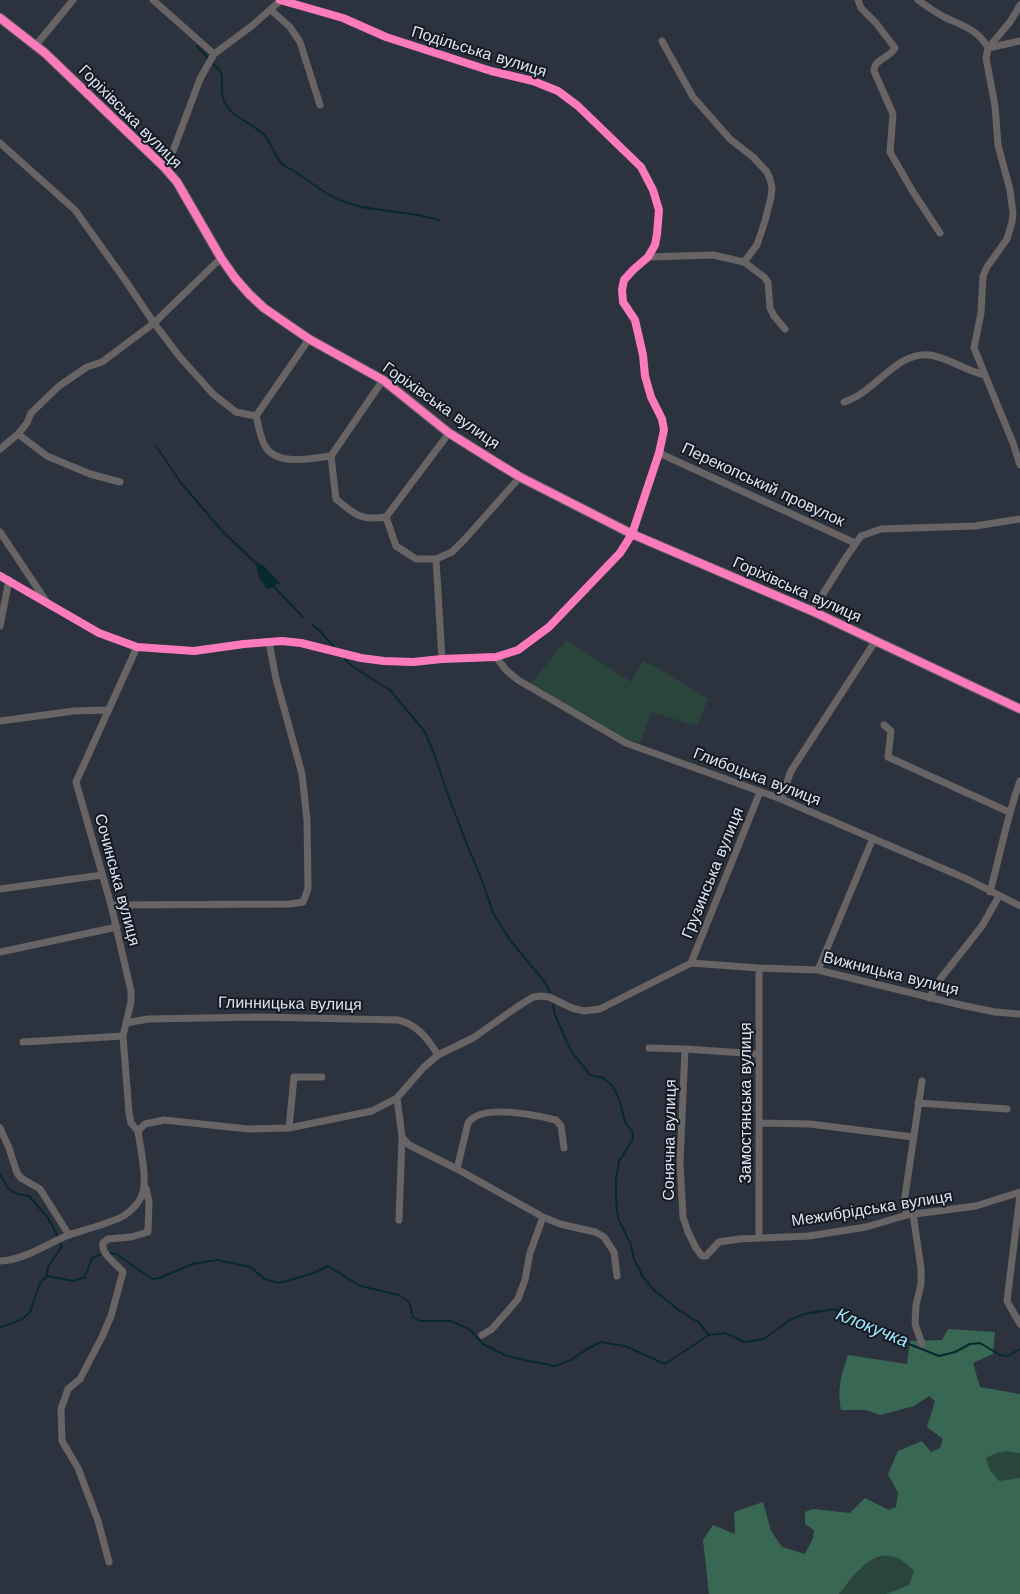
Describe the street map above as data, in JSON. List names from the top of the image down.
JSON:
{
  "streets": {
    "street": [
      "Подільська вулиця",
      "Горіхівська вулиця",
      "Перекопський провулок",
      "Глибоцька вулиця",
      "Грузинська вулиця",
      "Сочинська вулиця",
      "Вижницька вулиця",
      "Глинницька вулиця",
      "Замостянська вулиця",
      "Сонячна вулиця",
      "Межибрідська вулиця"
    ]
  },
  "crossings": [
    ["Подільська вулиця", "Горіхівська вулиця"],
    ["Подільська вулиця", "Перекопський провулок"],
    ["Подільська вулиця", "Глибоцька вулиця"],
    ["Подільська вулиця", "Сочинська вулиця"],
    ["Глибоцька вулиця", "Грузинська вулиця"],
    ["Грузинська вулиця", "Вижницька вулиця"],
    ["Сочинська вулиця", "Глинницька вулиця"],
    ["Вижницька вулиця", "Замостянська вулиця"],
    ["Замостянська вулиця", "Межибрідська вулиця"],
    ["Сонячна вулиця", "Межибрідська вулиця"]
  ],
  "water": ["Клокучка"]
}
